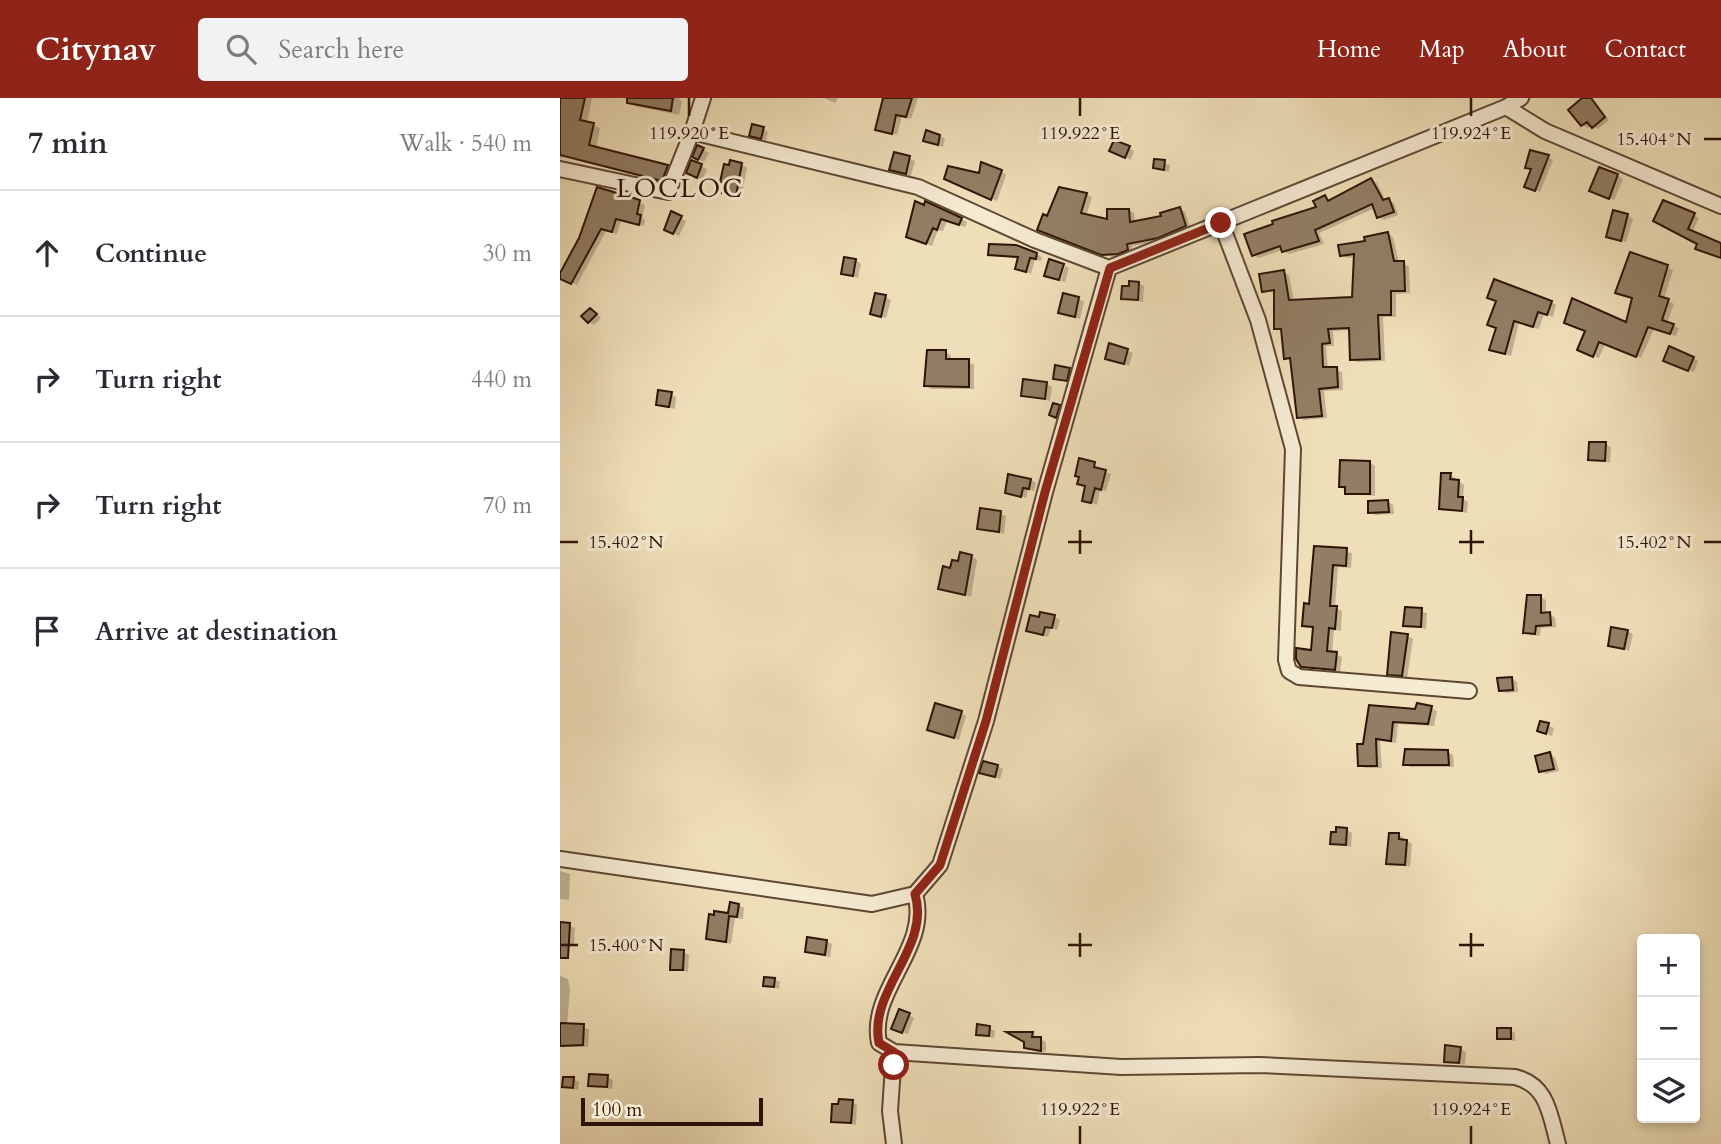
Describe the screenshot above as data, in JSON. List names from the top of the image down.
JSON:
{
  "districts": ["LOCLOC"],
  "scale_bar": "100 m",
  "page": {
    "header": "Citynav",
    "search": "Search here",
    "nav": [
      "Home",
      "Map",
      "About",
      "Contact"
    ],
    "heading": ["7 min", "Walk · 540 m"],
    "list": [
      ["Continue", "30 m"],
      ["Turn right", "440 m"],
      ["Turn right", "70 m"],
      "Arrive at destination"
    ],
    "map_buttons": ["+", "−"],
    "scale": "100 m"
  },
  "coordinates": [
    "119.920°E",
    "119.922°E",
    "119.924°E",
    "15.404°N",
    "15.402°N",
    "15.400°N"
  ]
}
